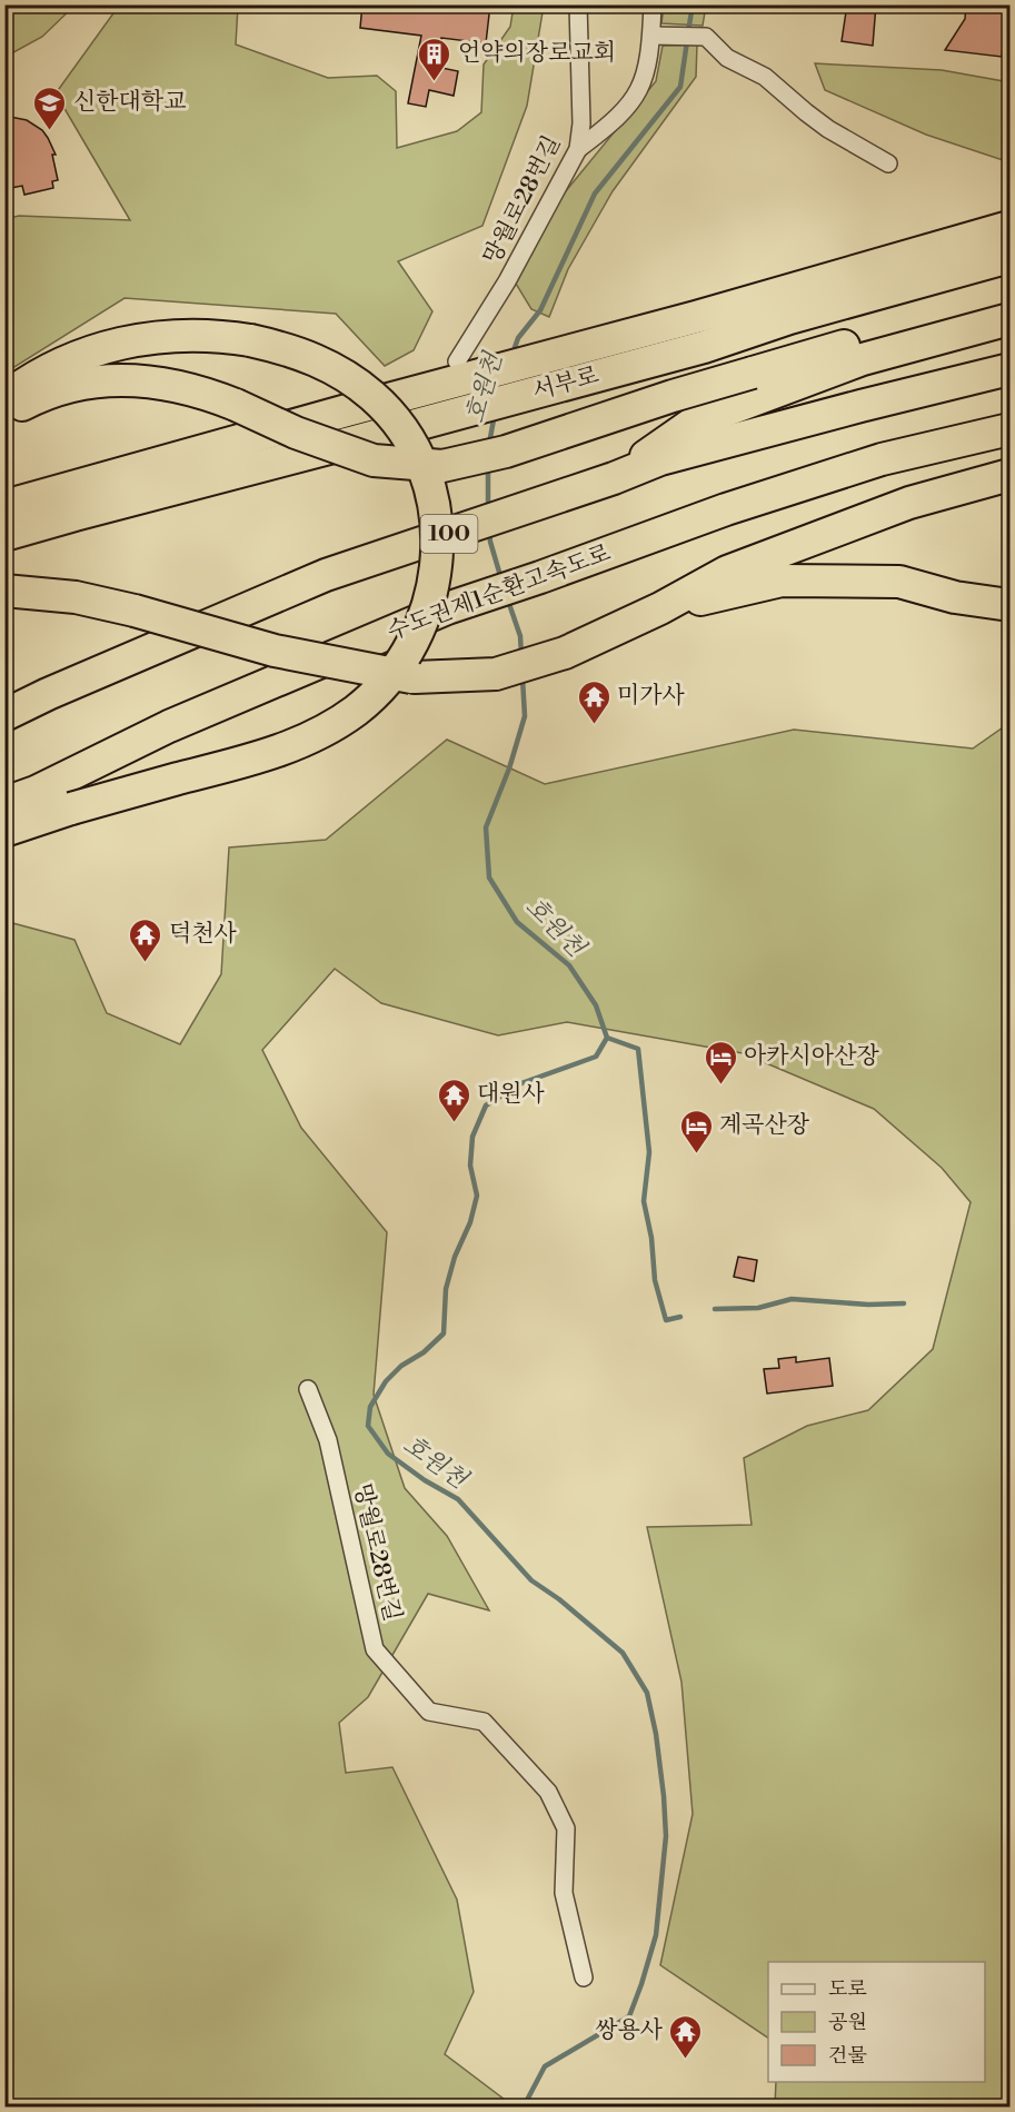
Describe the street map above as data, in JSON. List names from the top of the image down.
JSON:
{
  "streets": {
    "highway": ["서부로", "100", "수도권제1순환고속도로"],
    "street": ["망월로28번길"]
  },
  "water": ["호원천"],
  "places": {
    "building": ["언약의장로교회"],
    "school or university": ["신한대학교"],
    "temple": [
      "미가사",
      "덕천사",
      "대원사",
      "쌍용사"
    ],
    "hotel": ["아카시아산장", "계곡산장"]
  },
  "legend": ["도로", "공원", "건물"]
}
